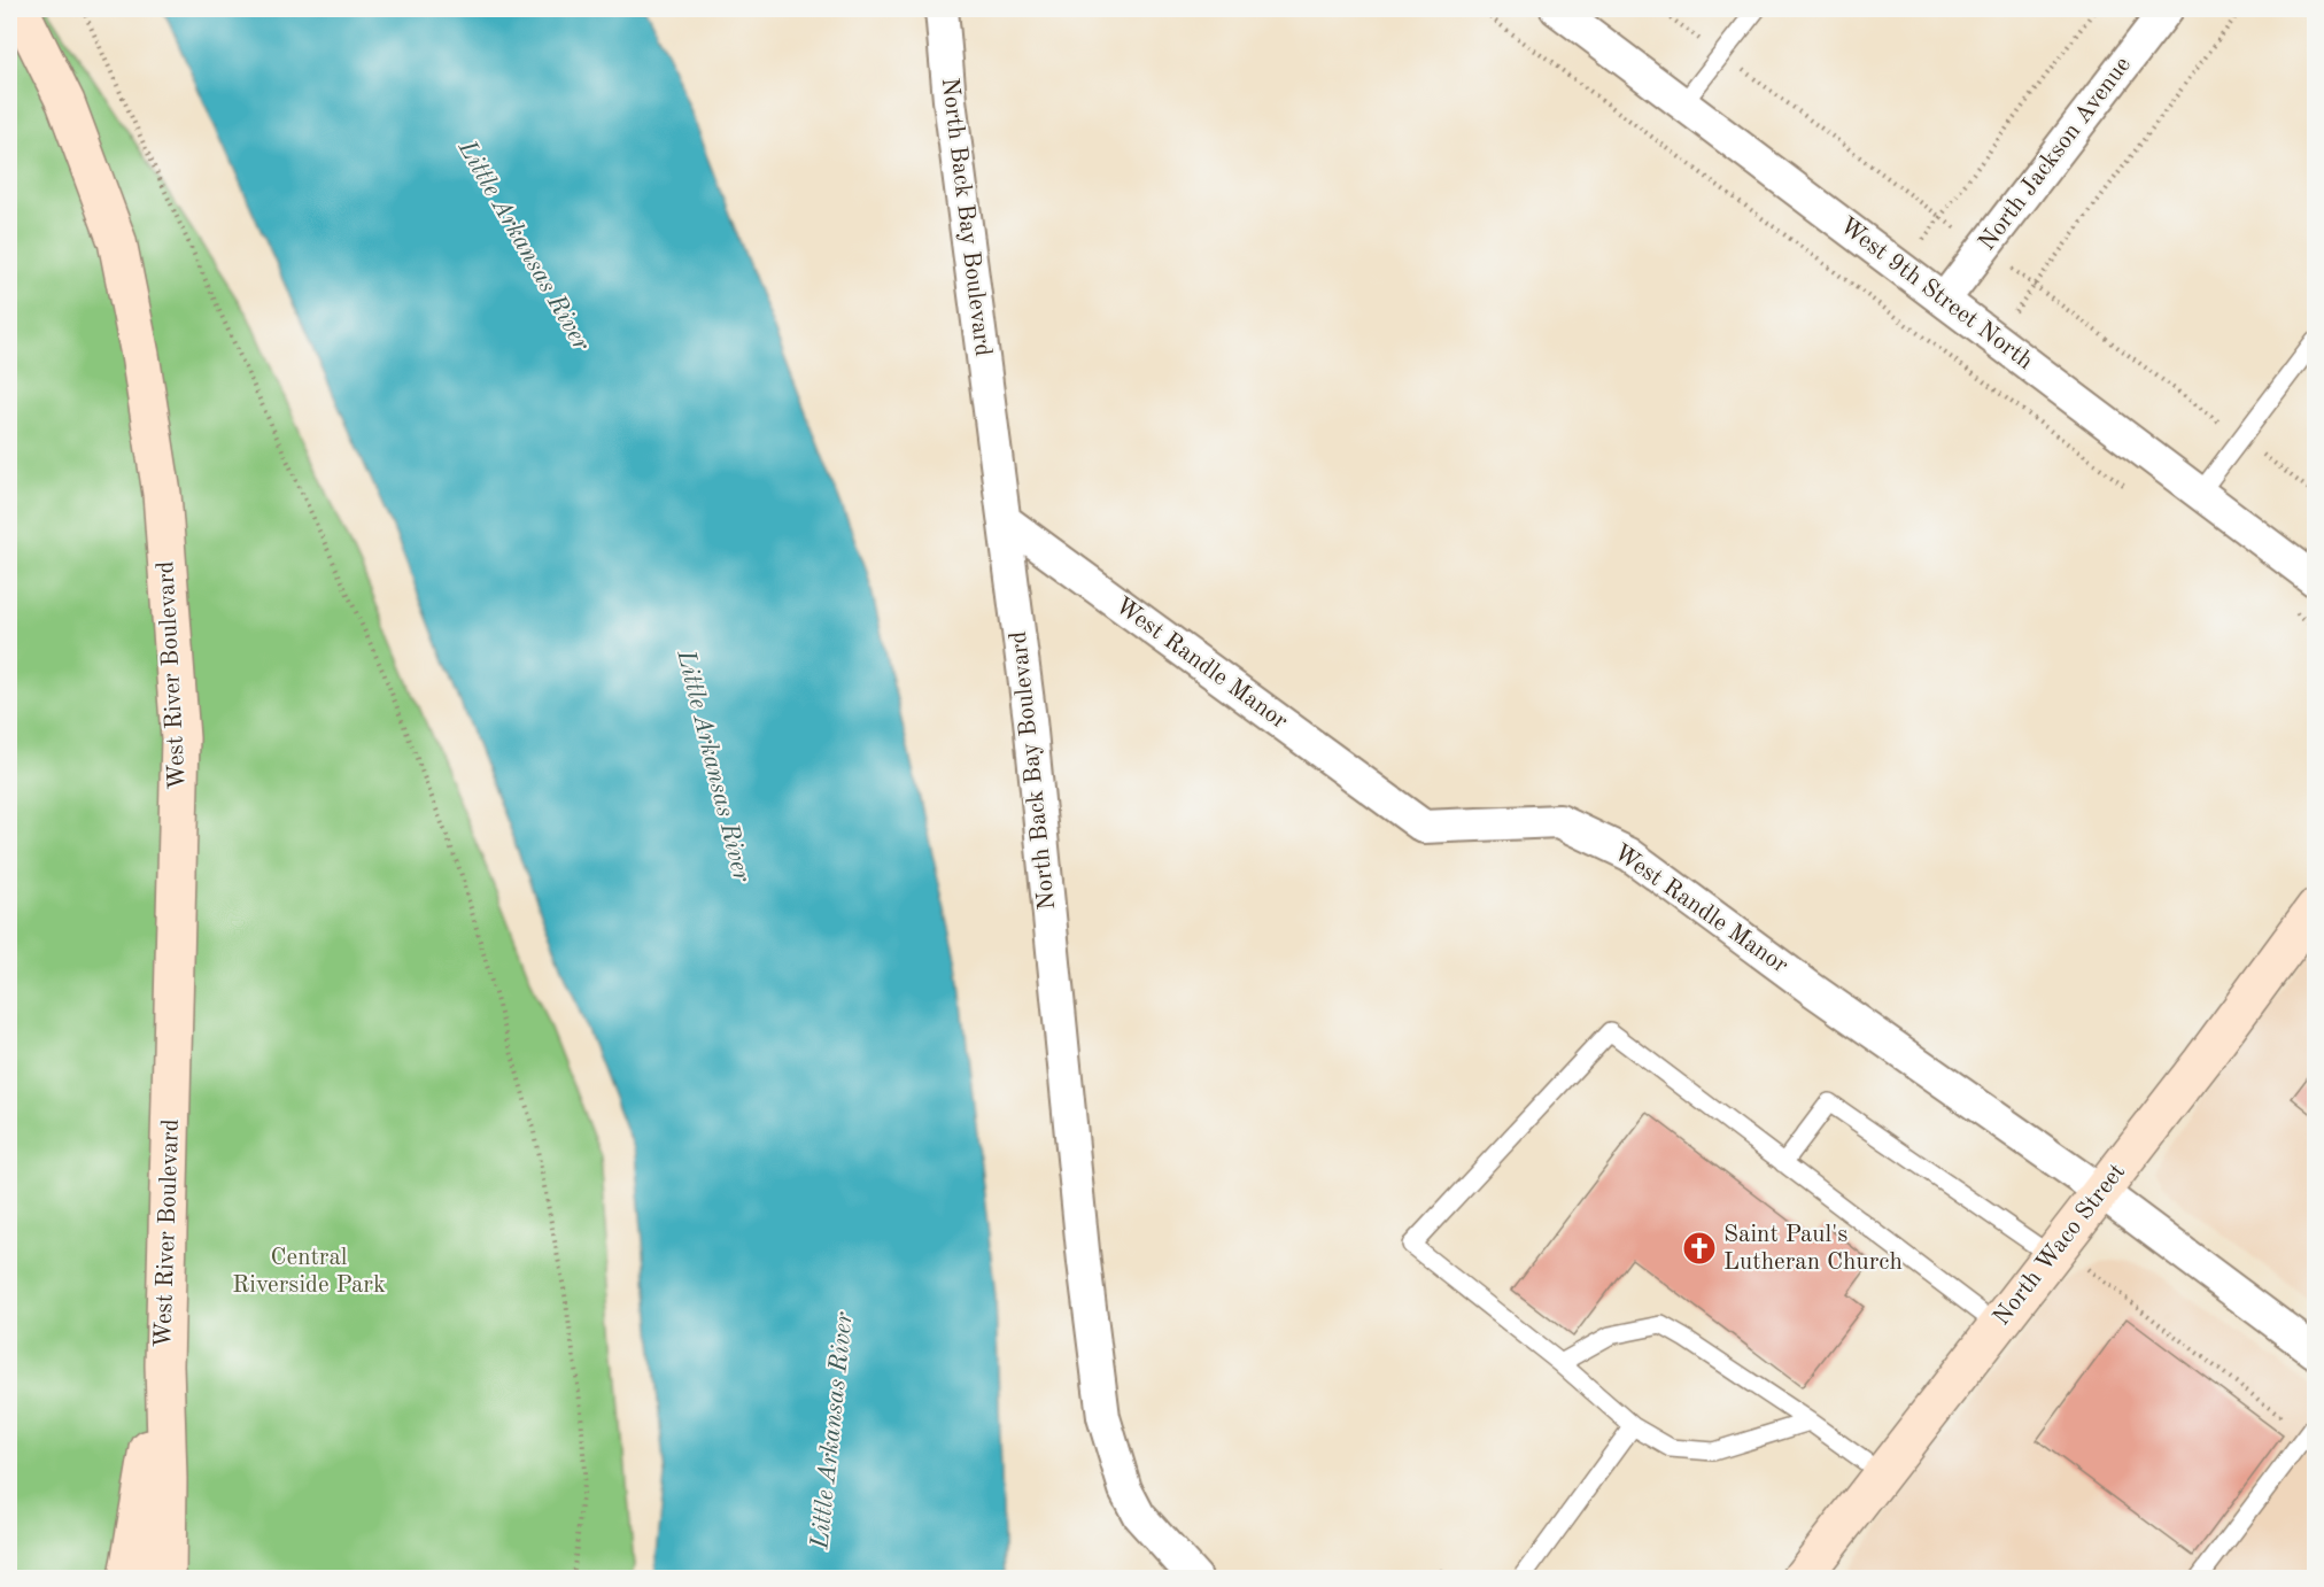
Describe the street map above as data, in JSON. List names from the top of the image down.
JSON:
{
  "streets": {
    "street": [
      "North Jackson Avenue",
      "North Back Bay Boulevard",
      "West 9th Street North",
      "West Randle Manor",
      "West River Boulevard",
      "North Waco Street"
    ]
  },
  "crossings": [
    ["North Jackson Avenue", "West 9th Street North"],
    ["North Back Bay Boulevard", "West Randle Manor"],
    ["West Randle Manor", "North Waco Street"]
  ],
  "water": ["Little Arkansas River"],
  "parks": ["Central Riverside Park"],
  "places": {
    "church": ["Saint Paul's Lutheran Church"]
  }
}
